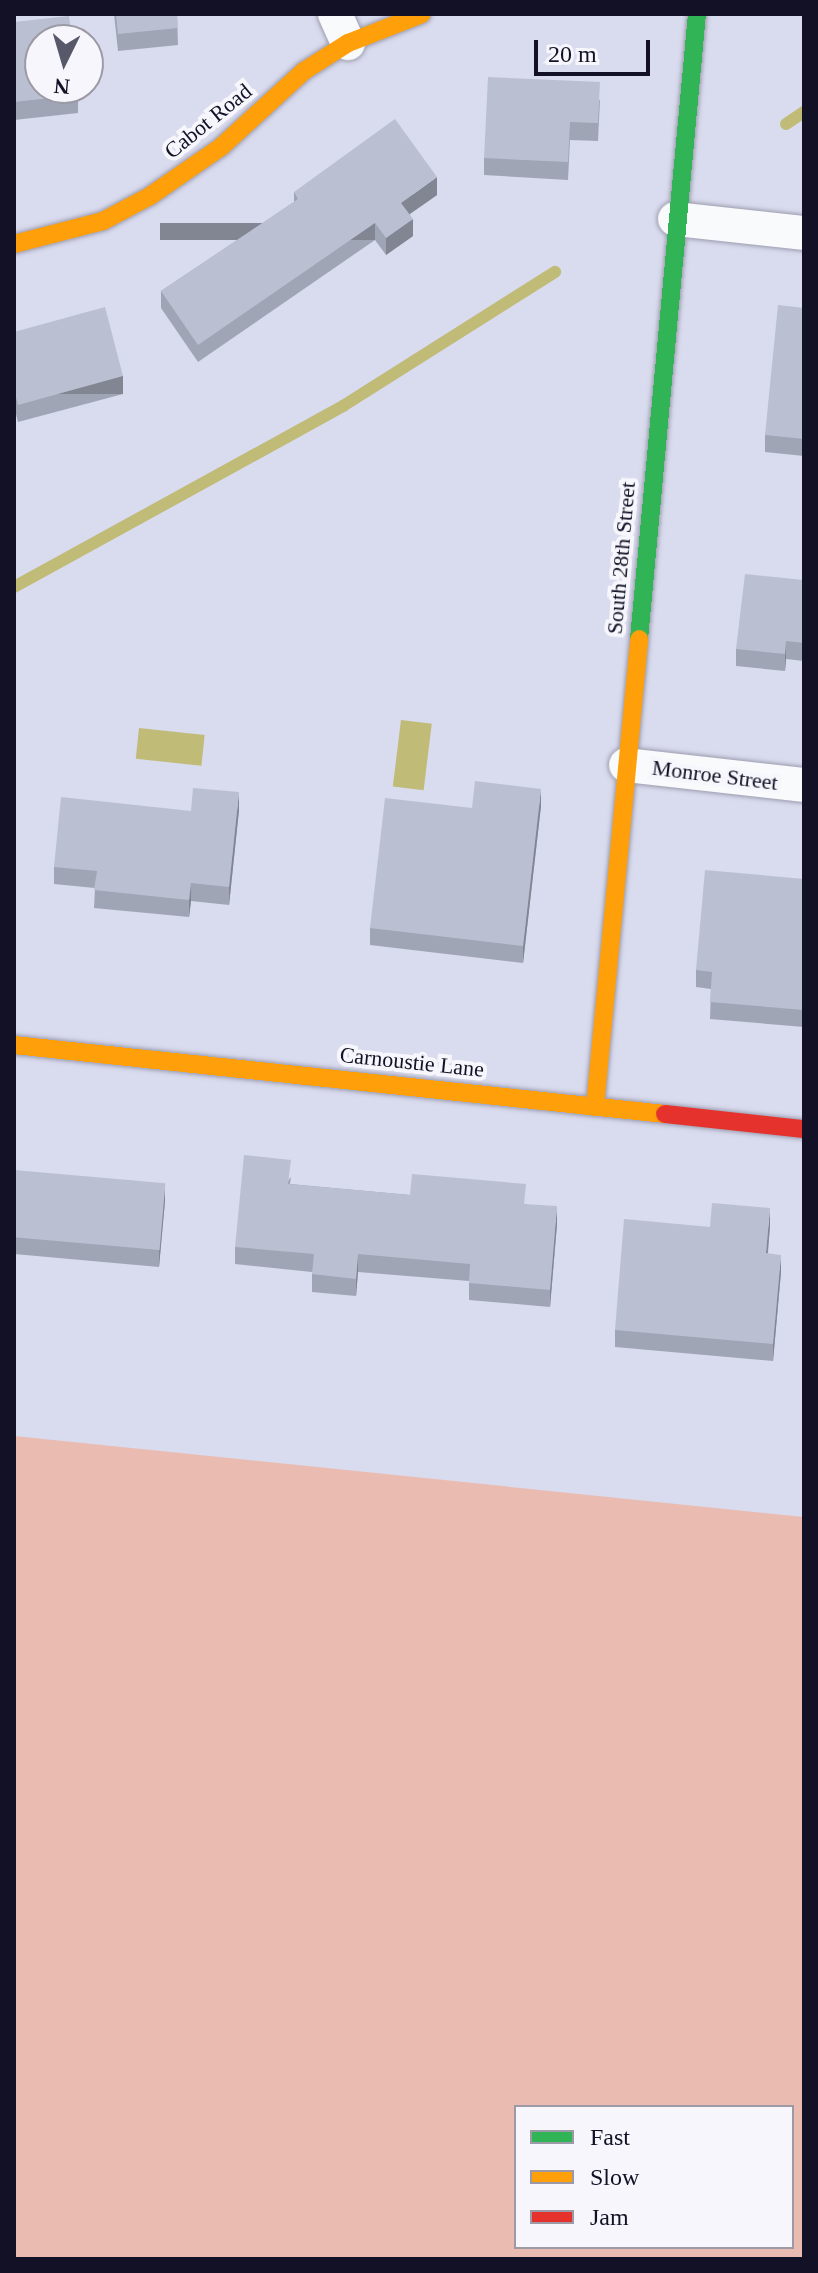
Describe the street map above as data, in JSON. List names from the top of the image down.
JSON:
{
  "streets": {
    "street": [
      "Cabot Road",
      "South 28th Street",
      "Monroe Street",
      "Carnoustie Lane"
    ]
  },
  "crossings": [
    ["South 28th Street", "Monroe Street"],
    ["South 28th Street", "Carnoustie Lane"]
  ],
  "legend": ["Fast", "Slow", "Jam"],
  "scale_bar": "20 m",
  "north": "bottom"
}
